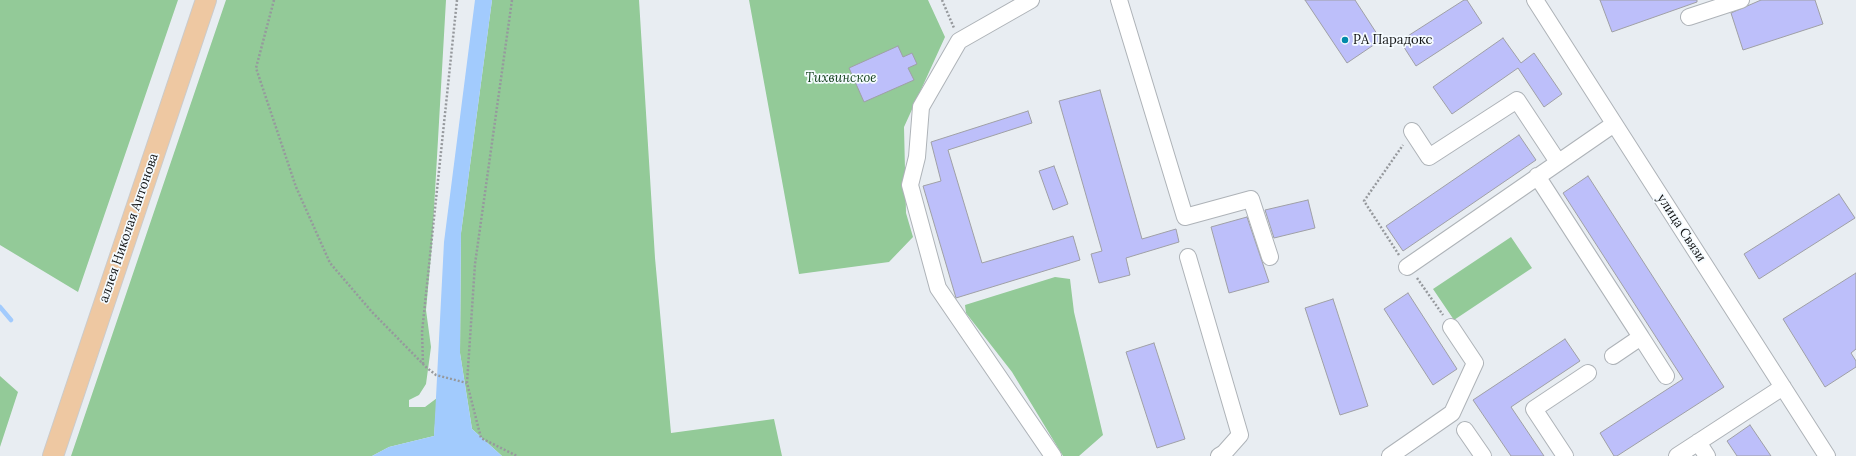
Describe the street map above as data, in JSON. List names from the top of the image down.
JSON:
{
  "streets": {
    "main road": ["аллея Николая Антонова"],
    "street": ["улица Связи"]
  },
  "parks": ["Тихвинское"],
  "places": ["РА Парадокс"]
}
